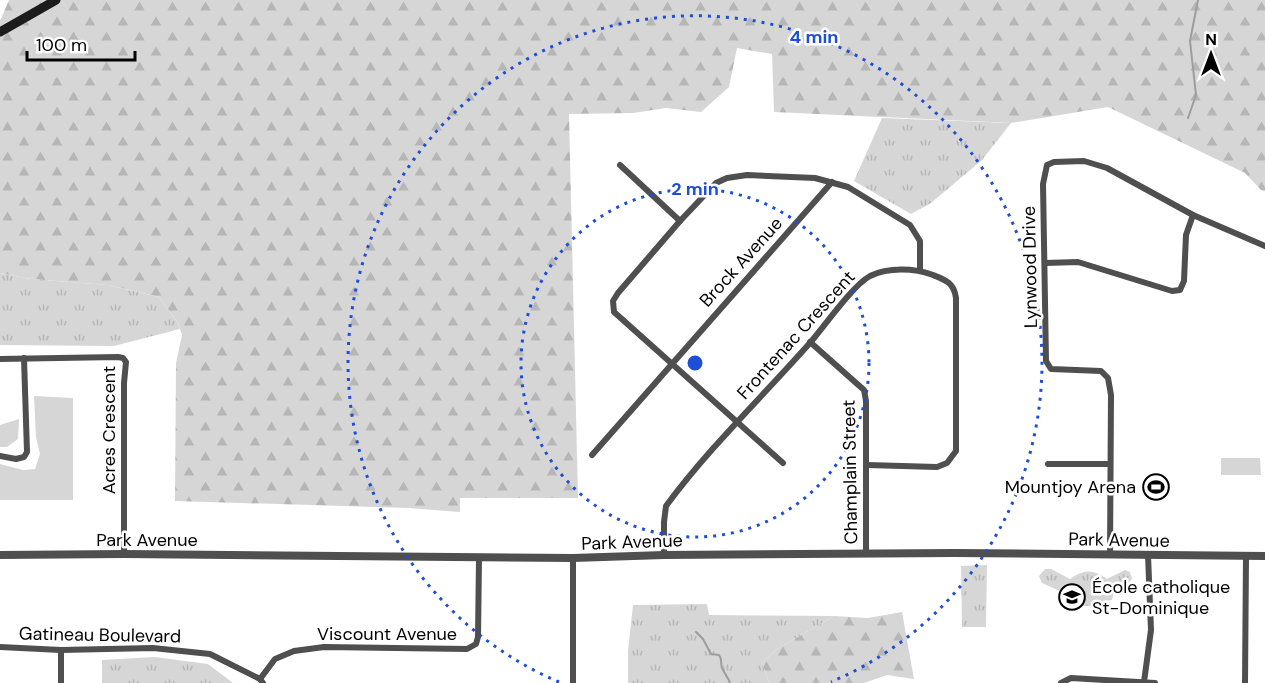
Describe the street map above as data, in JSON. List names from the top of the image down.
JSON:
{
  "streets": {
    "street": [
      "Brock Avenue",
      "Lynwood Drive",
      "Frontenac Crescent",
      "Acres Crescent",
      "Champlain Street",
      "Park Avenue",
      "Viscount Avenue",
      "Gatineau Boulevard"
    ]
  },
  "crossings": [
    ["Lynwood Drive", "Park Avenue"],
    ["Frontenac Crescent", "Champlain Street"],
    ["Frontenac Crescent", "Park Avenue"],
    ["Acres Crescent", "Park Avenue"],
    ["Champlain Street", "Park Avenue"],
    ["Park Avenue", "Viscount Avenue"],
    ["Viscount Avenue", "Gatineau Boulevard"]
  ],
  "places": {
    "sports": ["Mountjoy Arena"],
    "school or university": ["École catholique St-Dominique"]
  },
  "scale_bar": "100 m",
  "north": "top",
  "rings": ["4 min", "2 min"]
}
